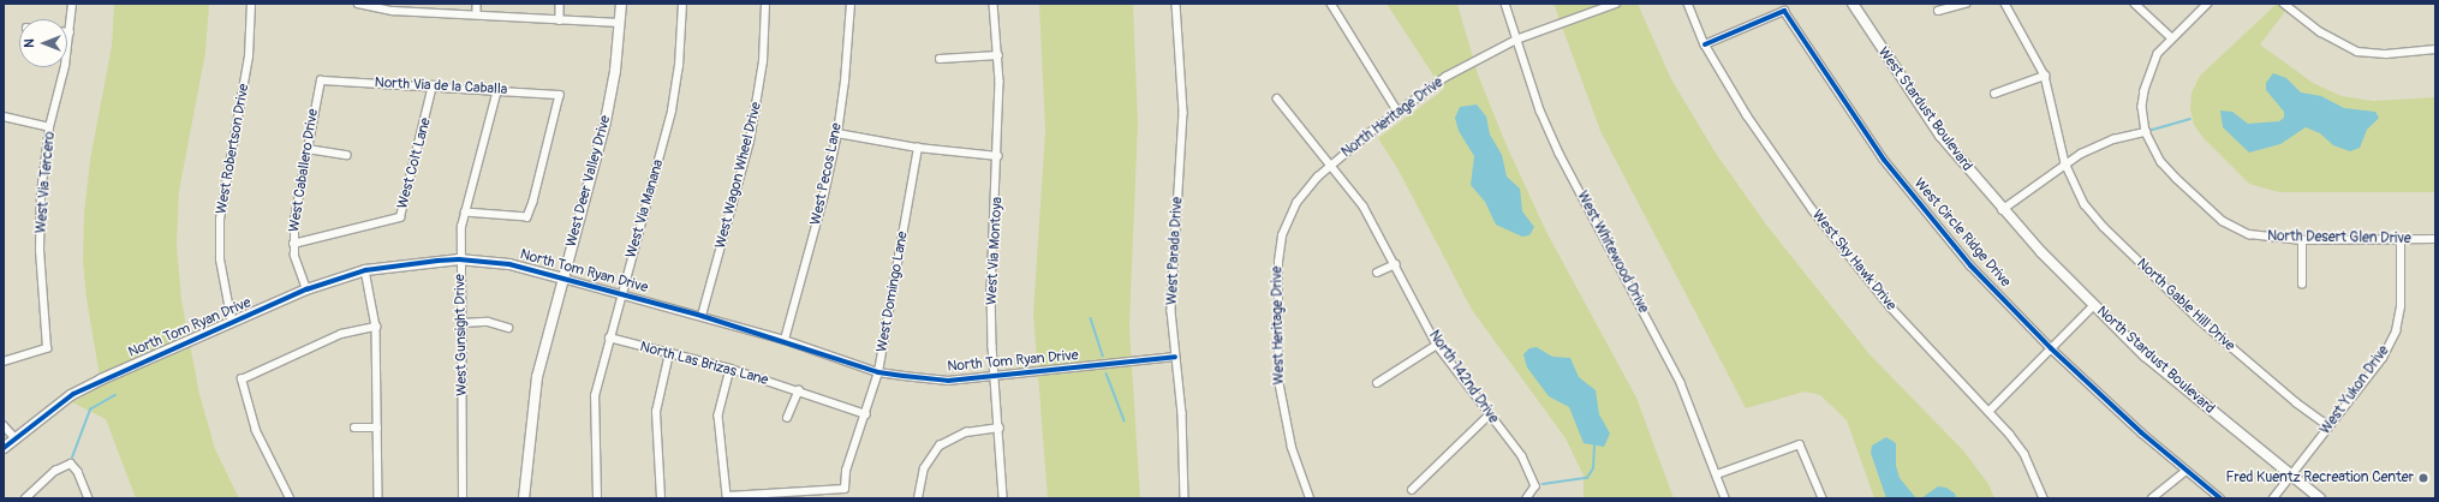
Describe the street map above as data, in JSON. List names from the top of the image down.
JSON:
{
  "streets": {
    "street": [
      "North Via de la Caballa",
      "West Stardust Boulevard",
      "North Heritage Drive",
      "West Robertson Drive",
      "West Colt Lane",
      "West Caballero Drive",
      "West Pecos Lane",
      "West Wagon Wheel Drive",
      "West Deer Valley Drive",
      "West Via Tercero",
      "West Via Manana",
      "West Circle Ridge Drive",
      "North Desert Glen Drive",
      "West Via Montoya",
      "West Parada Drive",
      "West Whitewood Drive",
      "West Sky Hawk Drive",
      "North Tom Ryan Drive",
      "West Domingo Lane",
      "North Gable Hill Drive",
      "West Heritage Drive",
      "West Gunsight Drive",
      "North Stardust Boulevard",
      "North Las Brizas Lane",
      "North 142nd Drive",
      "West Yukon Drive"
    ]
  },
  "crossings": [
    ["North Via de la Caballa", "West Colt Lane"],
    ["North Via de la Caballa", "West Caballero Drive"],
    ["North Via de la Caballa", "West Gunsight Drive"],
    ["West Stardust Boulevard", "North Stardust Boulevard"],
    ["North Heritage Drive", "West Whitewood Drive"],
    ["North Heritage Drive", "West Heritage Drive"],
    ["North Heritage Drive", "North 142nd Drive"],
    ["West Robertson Drive", "North Tom Ryan Drive"],
    ["West Colt Lane", "West Caballero Drive"],
    ["West Caballero Drive", "North Tom Ryan Drive"],
    ["West Pecos Lane", "North Tom Ryan Drive"],
    ["West Wagon Wheel Drive", "North Tom Ryan Drive"],
    ["West Deer Valley Drive", "North Tom Ryan Drive"],
    ["West Via Manana", "North Tom Ryan Drive"],
    ["West Via Manana", "North Las Brizas Lane"],
    ["West Circle Ridge Drive", "West Sky Hawk Drive"],
    ["North Desert Glen Drive", "West Yukon Drive"],
    ["West Via Montoya", "North Tom Ryan Drive"],
    ["West Parada Drive", "North Tom Ryan Drive"],
    ["North Tom Ryan Drive", "West Domingo Lane"],
    ["North Tom Ryan Drive", "West Gunsight Drive"],
    ["West Domingo Lane", "North Las Brizas Lane"],
    ["North Gable Hill Drive", "West Yukon Drive"],
    ["West Heritage Drive", "North 142nd Drive"],
    ["North Stardust Boulevard", "West Yukon Drive"]
  ],
  "places": ["Fred Kuentz Recreation Center"],
  "north": "left"
}
